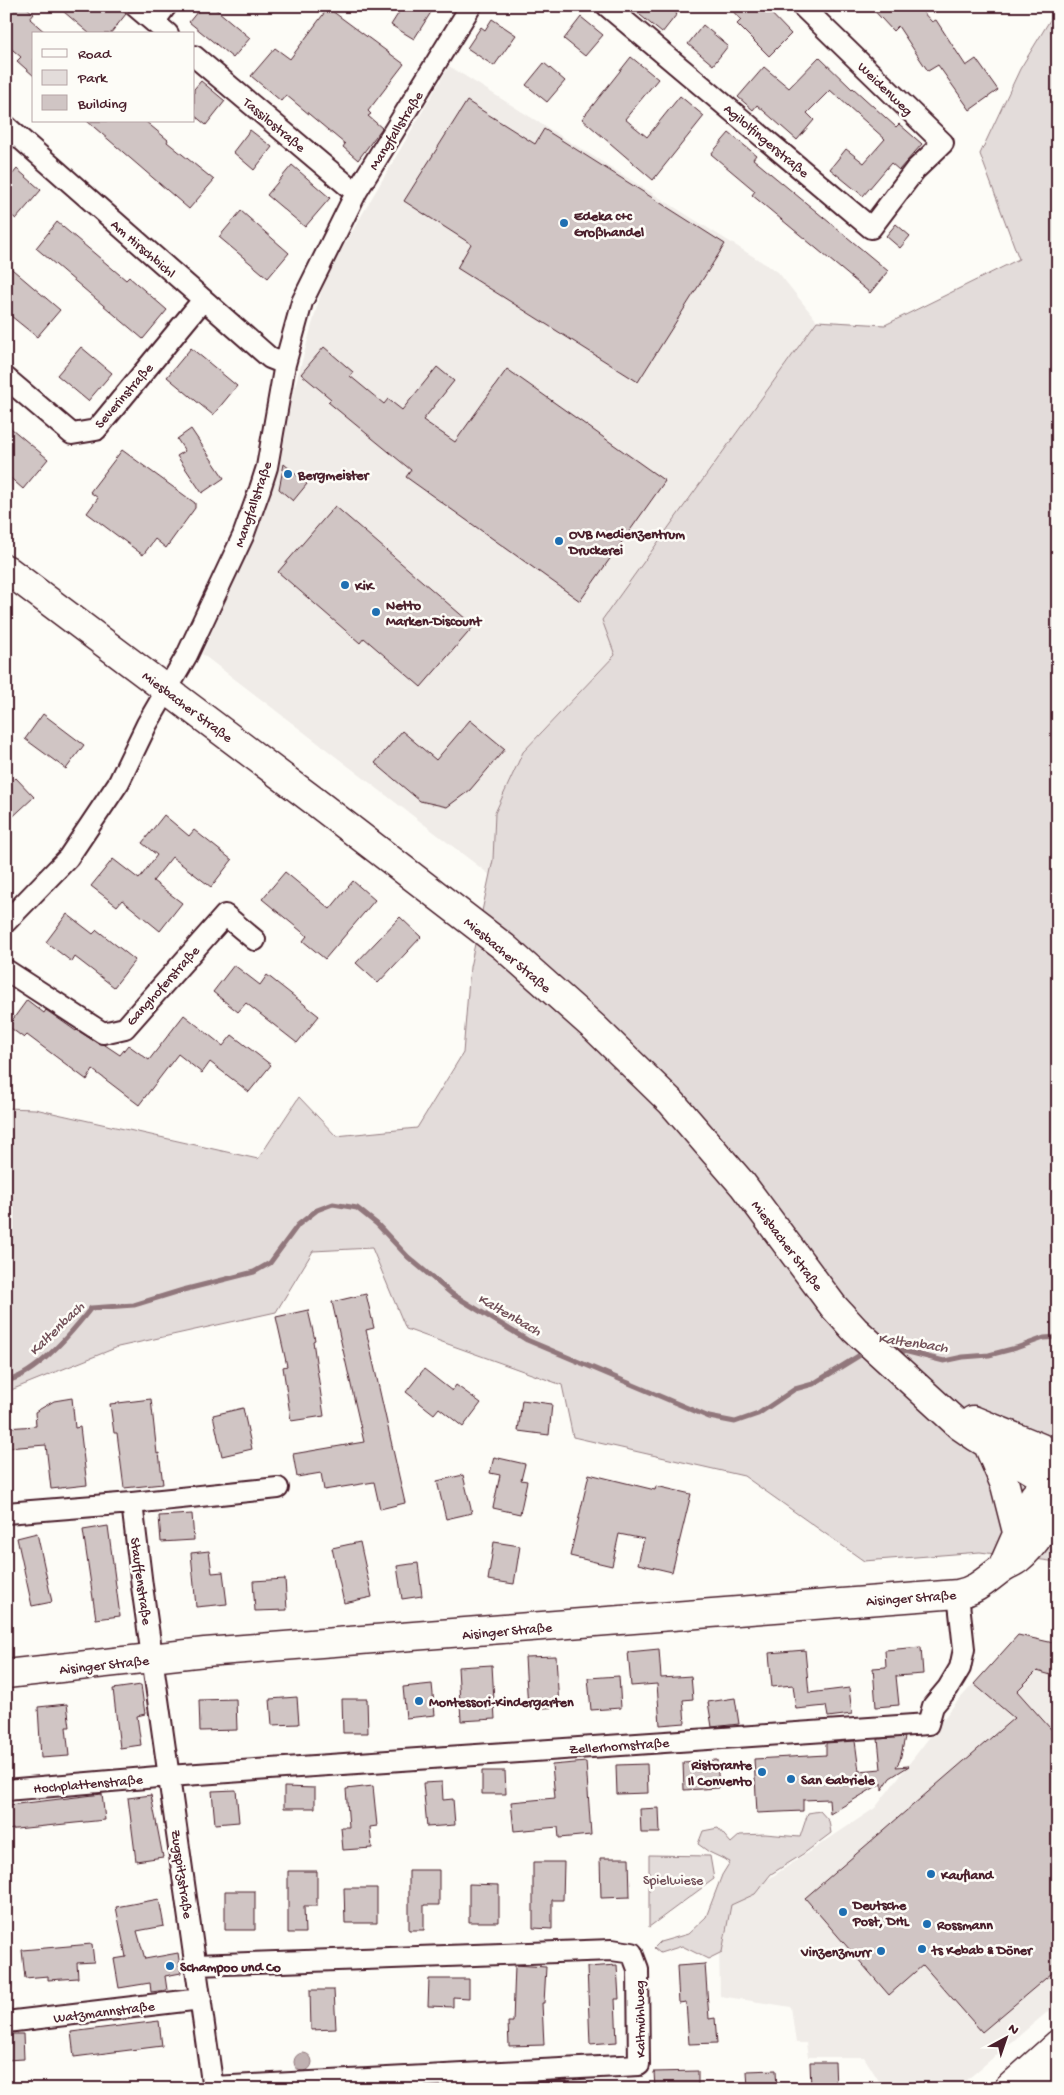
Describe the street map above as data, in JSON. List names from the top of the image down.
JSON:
{
  "streets": {
    "main road": ["Miesbacher Straße", "Aisinger Straße"],
    "street": [
      "Weidenweg",
      "Tassilostraße",
      "Mangfallstraße",
      "Agilolfingerstraße",
      "Am Hirschbichl",
      "Severinstraße",
      "Ganghoferstraße",
      "Stauffenstraße",
      "Zellerhornstraße",
      "Hochplattenstraße",
      "Zugspitzstraße",
      "Watzmannstraße",
      "Kaltmühlweg"
    ]
  },
  "crossings": [
    ["Weidenweg", "Agilolfingerstraße"],
    ["Tassilostraße", "Mangfallstraße"],
    ["Mangfallstraße", "Am Hirschbichl"],
    ["Mangfallstraße", "Miesbacher Straße"],
    ["Am Hirschbichl", "Severinstraße"],
    ["Miesbacher Straße", "Aisinger Straße"],
    ["Stauffenstraße", "Aisinger Straße"],
    ["Stauffenstraße", "Zugspitzstraße"],
    ["Aisinger Straße", "Zellerhornstraße"],
    ["Aisinger Straße", "Zugspitzstraße"],
    ["Zellerhornstraße", "Hochplattenstraße"],
    ["Zellerhornstraße", "Zugspitzstraße"],
    ["Hochplattenstraße", "Zugspitzstraße"],
    ["Zugspitzstraße", "Watzmannstraße"],
    ["Zugspitzstraße", "Kaltmühlweg"]
  ],
  "water": ["Kaltenbach"],
  "parks": ["Spielwiese"],
  "places": [
    "Edeka c+c Großhandel",
    "Bergmeister",
    "OVB Medienzentrum Druckerei",
    "KiK",
    "Netto Marken-Discount",
    "Montessori-Kindergarten",
    "Ristorante Il Convento",
    "San Gabriele",
    "Kaufland",
    "Deutsche Post, DHL",
    "Rossmann",
    "ts Kebab & Döner",
    "Vinzenzmurr",
    "Schampoo und Co"
  ],
  "legend": ["Road", "Park", "Building"],
  "north": "top right"
}
